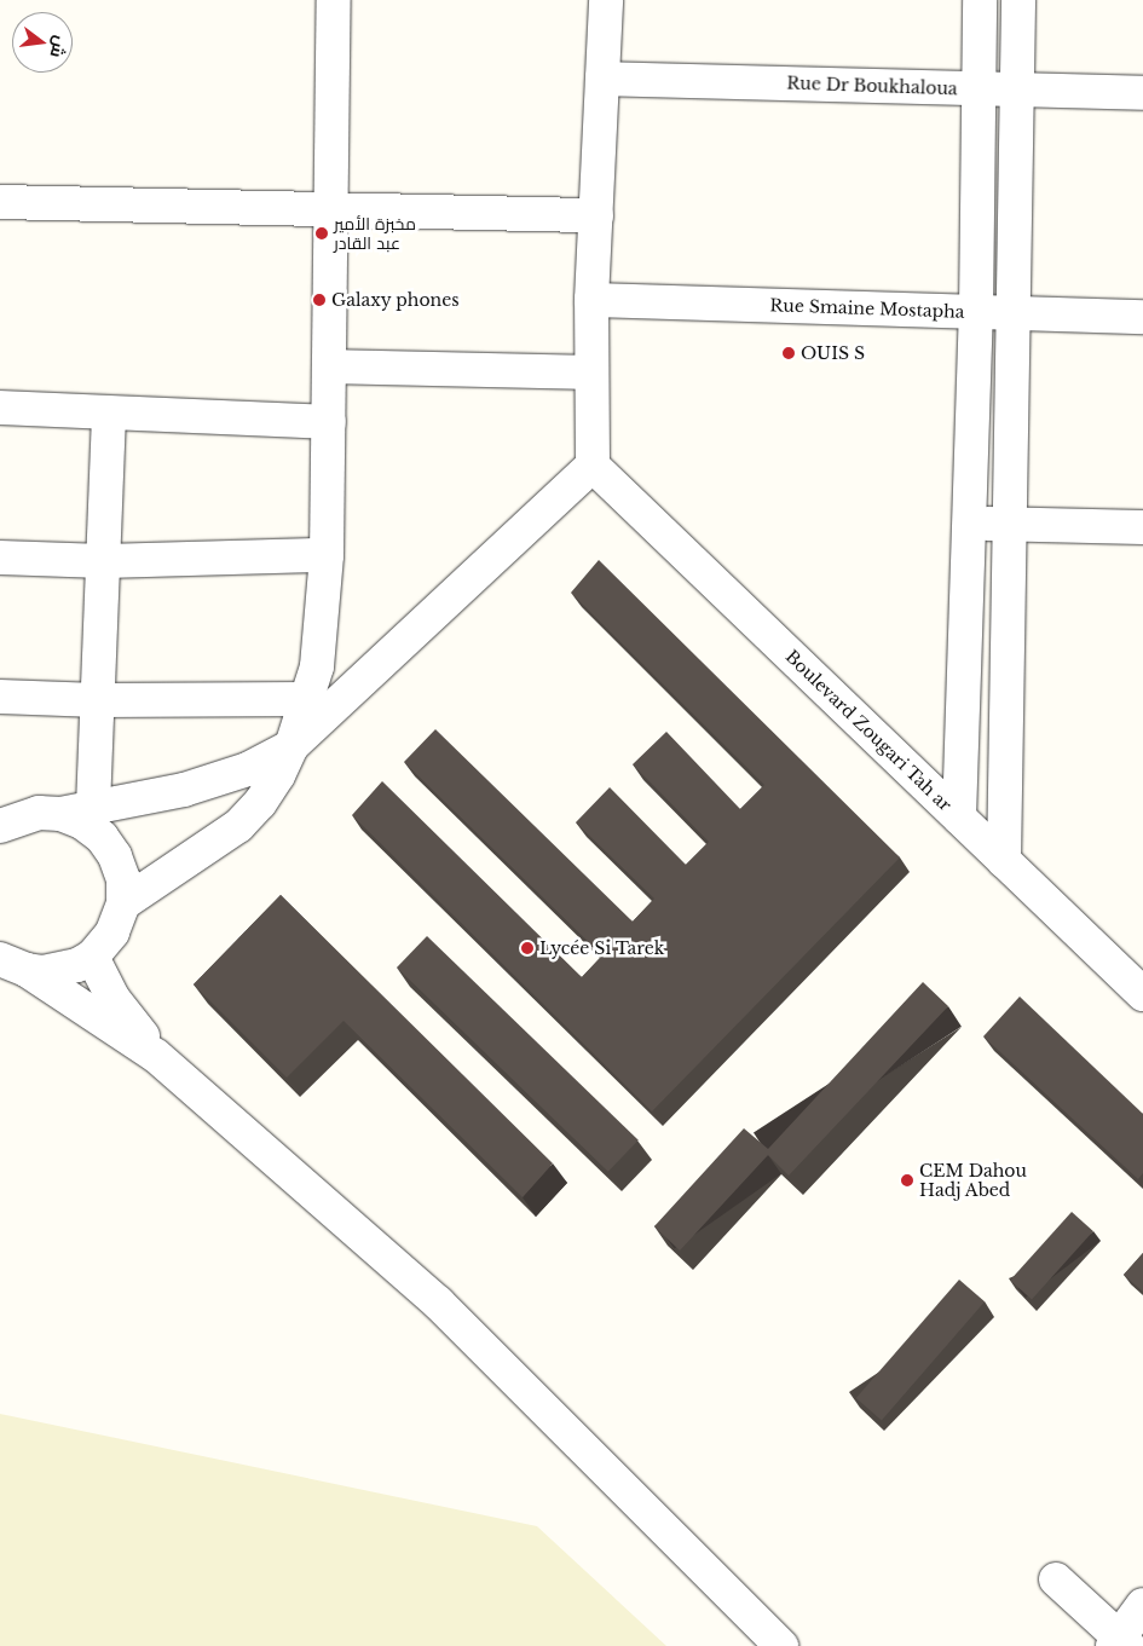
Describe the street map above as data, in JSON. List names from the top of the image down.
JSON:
{
  "streets": {
    "street": ["Rue Dr Boukhaloua", "Rue Smaine Mostapha", "Boulevard Zougari Tah ar"]
  },
  "places": [
    "مخبزة الأمير عبد القادر",
    "Galaxy phones",
    "OUIS S",
    "Lycée Si Tarek",
    "CEM Dahou Hadj Abed"
  ],
  "north": "right"
}
